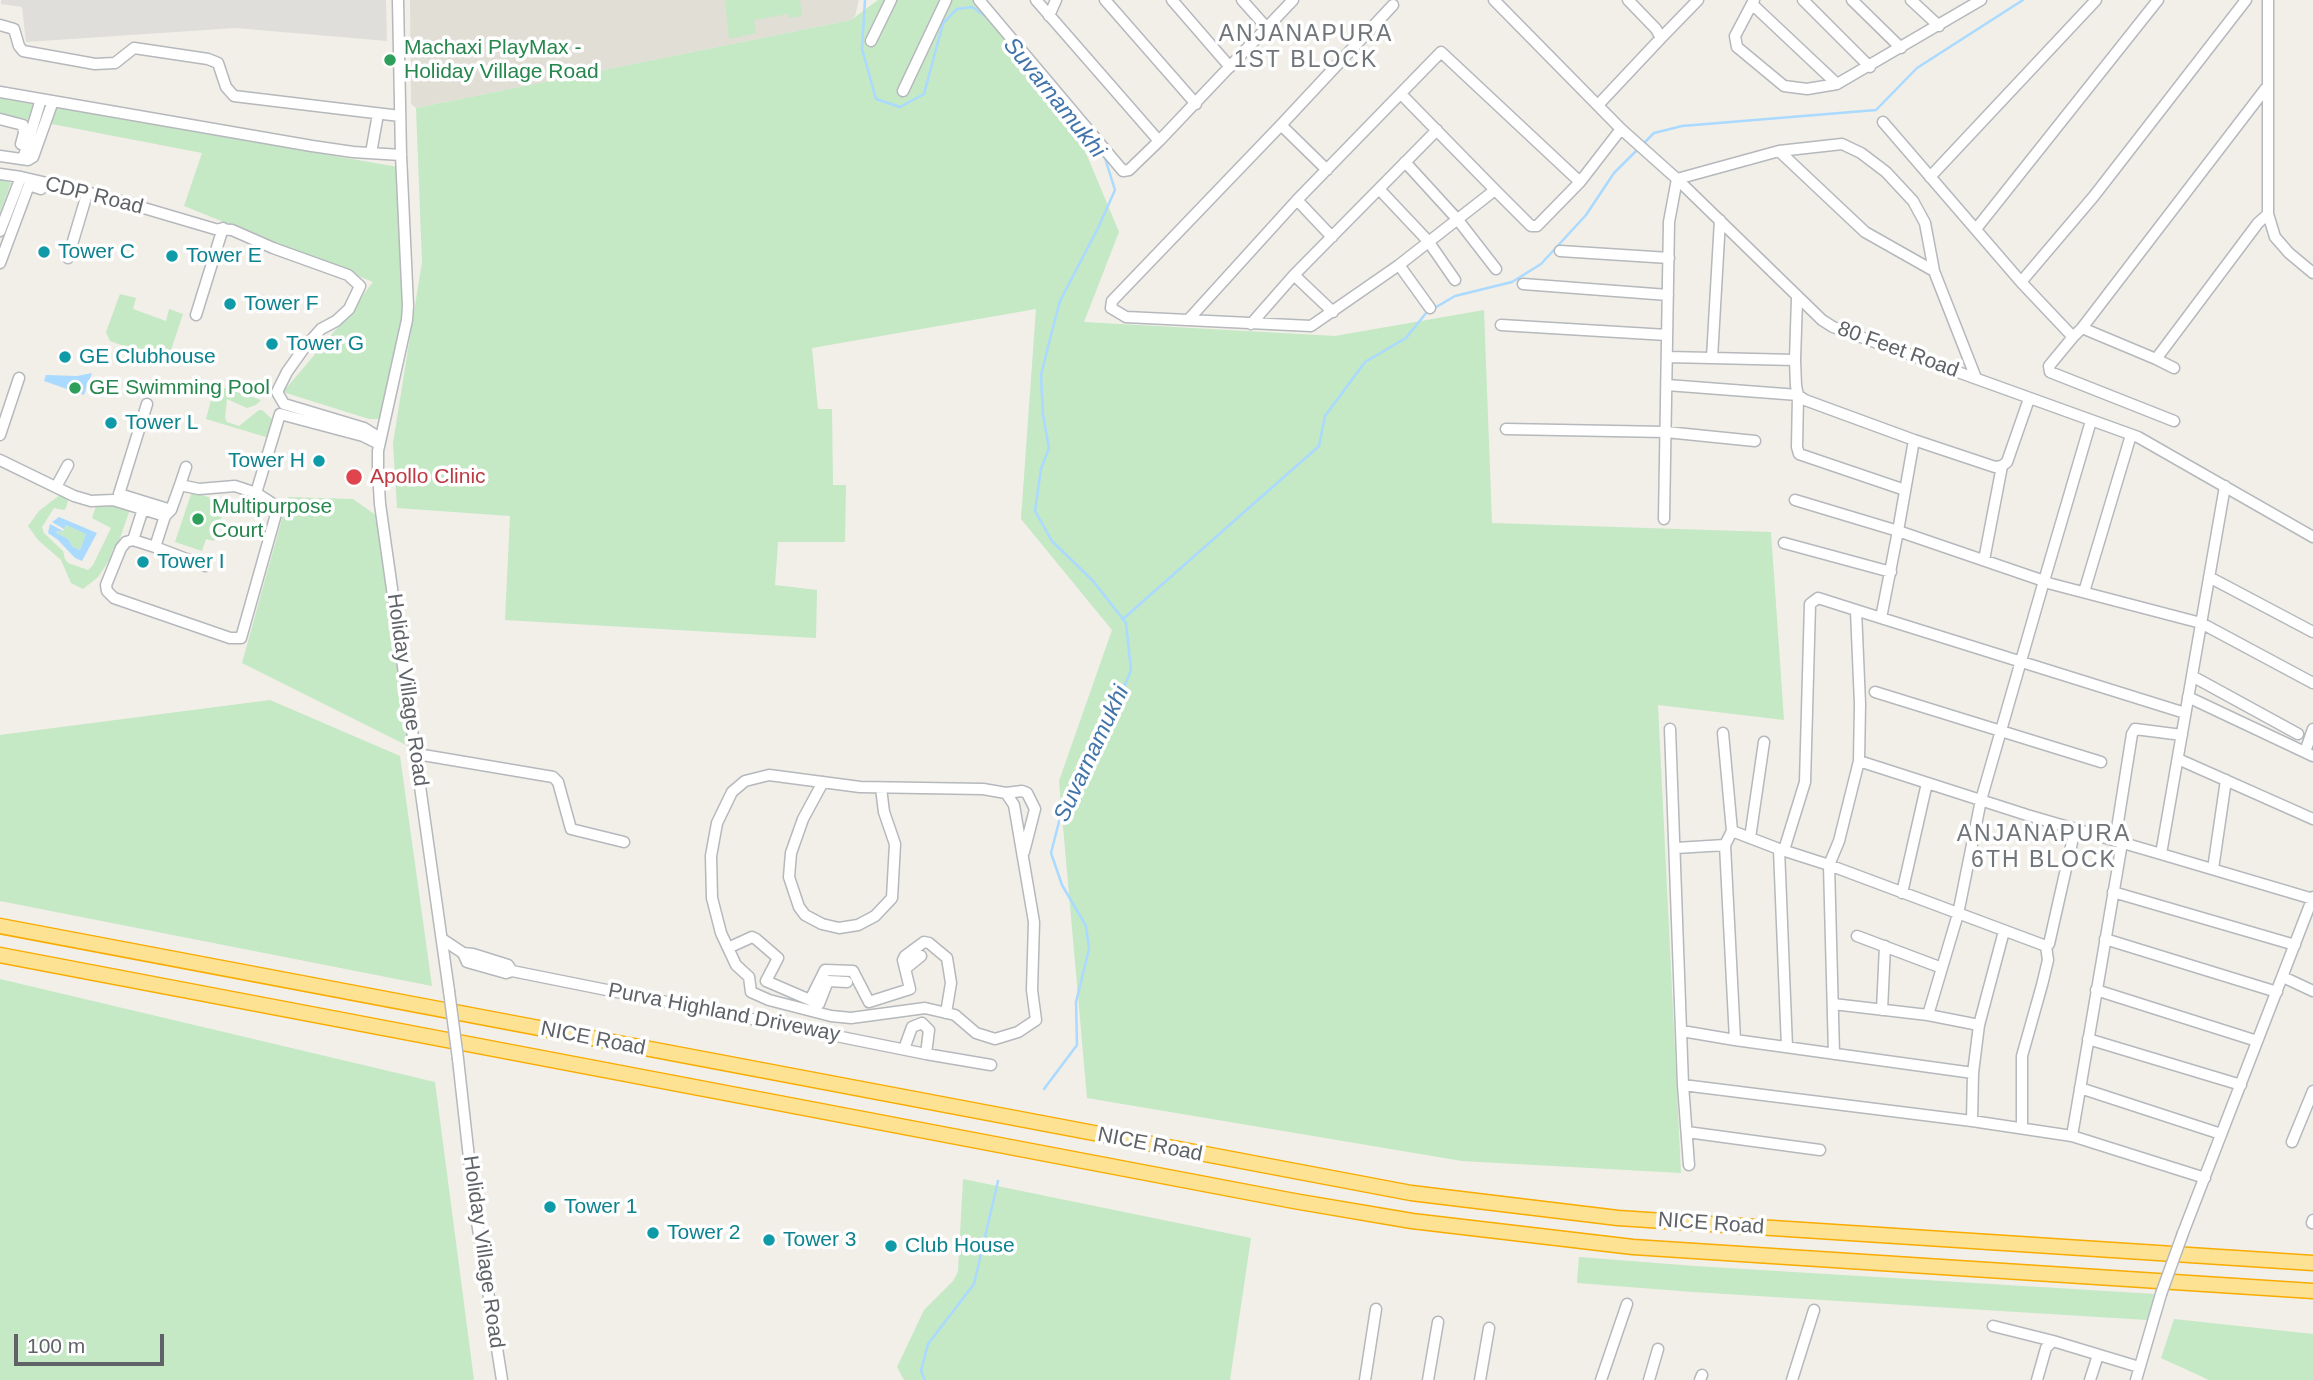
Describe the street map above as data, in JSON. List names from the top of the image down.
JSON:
{
  "streets": {
    "highway": ["NICE Road"],
    "street": [
      "CDP Road",
      "80 Feet Road",
      "Holiday Village Road",
      "Purva Highland Driveway"
    ]
  },
  "crossings": [
    ["CDP Road", "Holiday Village Road"],
    ["Holiday Village Road", "Purva Highland Driveway"]
  ],
  "districts": ["ANJANAPURA 1ST BLOCK", "ANJANAPURA 6TH BLOCK"],
  "water": ["Suvarnamukhi"],
  "places": [
    "Machaxi PlayMax - Holiday Village Road",
    "Tower C",
    "Tower E",
    "Tower F",
    "Tower G",
    "GE Clubhouse",
    "GE Swimming Pool",
    "Tower L",
    "Tower H",
    "Apollo Clinic",
    "Multipurpose Court",
    "Tower I",
    "Tower 1",
    "Tower 2",
    "Tower 3",
    "Club House"
  ],
  "scale_bar": "100 m"
}
